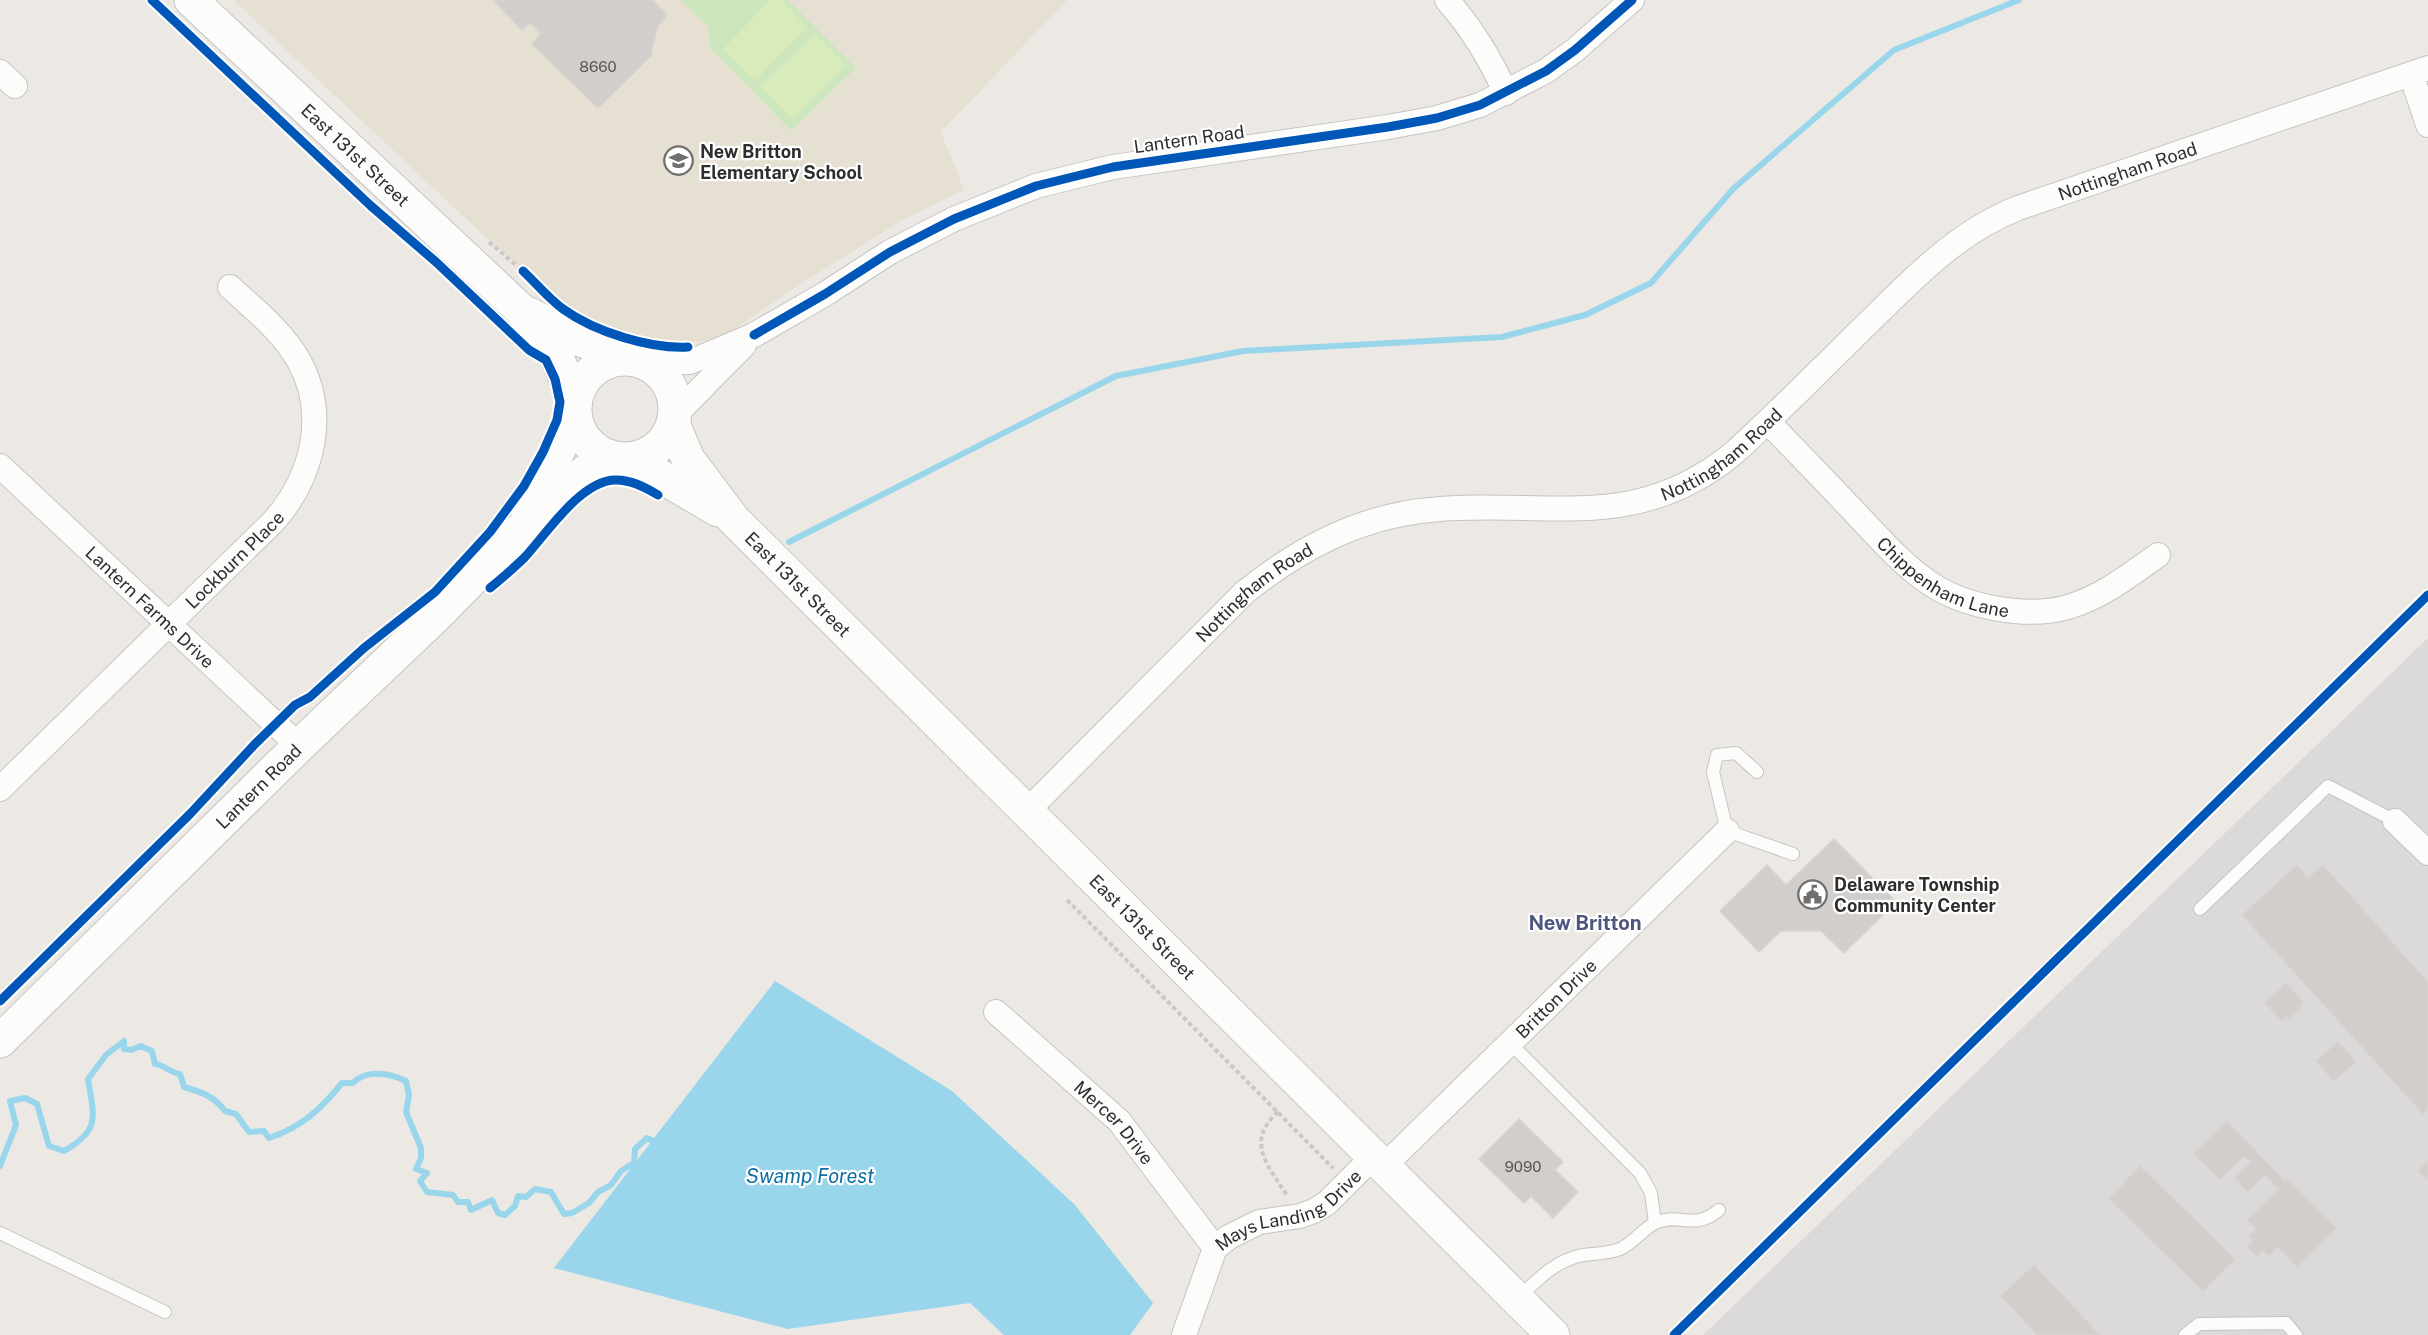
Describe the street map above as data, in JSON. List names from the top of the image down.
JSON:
{
  "streets": {
    "street": [
      "Lantern Road",
      "East 131st Street",
      "Nottingham Road",
      "Lockburn Place",
      "Chippenham Lane",
      "Lantern Farms Drive",
      "Britton Drive",
      "Mercer Drive",
      "Mays Landing Drive"
    ]
  },
  "crossings": [
    ["Lantern Road", "East 131st Street"],
    ["Lantern Road", "Lantern Farms Drive"],
    ["East 131st Street", "Nottingham Road"],
    ["East 131st Street", "Britton Drive"],
    ["East 131st Street", "Mays Landing Drive"],
    ["Nottingham Road", "Chippenham Lane"],
    ["Lockburn Place", "Lantern Farms Drive"],
    ["Britton Drive", "Mays Landing Drive"],
    ["Mercer Drive", "Mays Landing Drive"]
  ],
  "districts": ["New Britton"],
  "water": ["Swamp Forest"],
  "places": {
    "school or university": ["New Britton Elementary School"],
    "public building": ["Delaware Township Community Center"]
  },
  "house_numbers": ["8660", "9090"]
}
